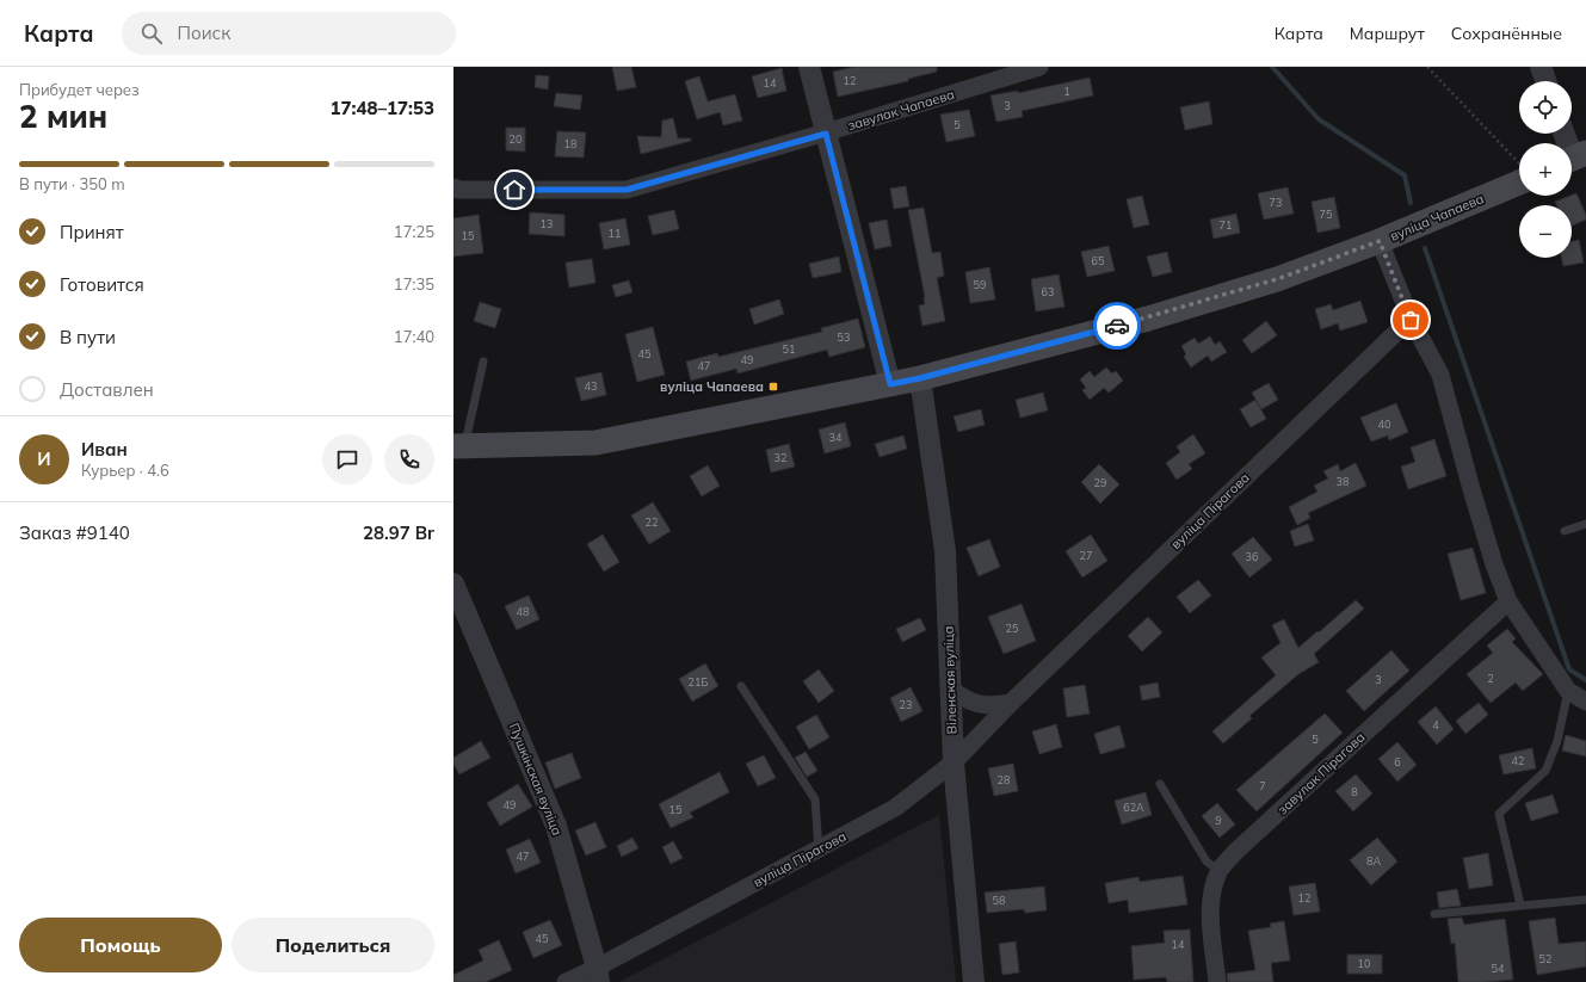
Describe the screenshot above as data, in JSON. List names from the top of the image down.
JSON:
{
  "streets": {
    "main road": ["вуліца Чапаева"],
    "street": [
      "завулак Чапаева",
      "вуліца Пірагова",
      "Віленская вуліца",
      "завулак Пірагова",
      "Пушкінская вуліца"
    ]
  },
  "crossings": [
    ["вуліца Чапаева", "Віленская вуліца"],
    ["вуліца Пірагова", "Віленская вуліца"],
    ["вуліца Пірагова", "Пушкінская вуліца"]
  ],
  "places": {
    "transit": ["вуліца Чапаева"]
  },
  "house_numbers": [
    "12",
    "14",
    "1",
    "3",
    "5",
    "20",
    "18",
    "73",
    "75",
    "13",
    "71",
    "11",
    "15",
    "65",
    "59",
    "63",
    "53",
    "51",
    "45",
    "49",
    "47",
    "43",
    "40",
    "34",
    "32",
    "38",
    "29",
    "22",
    "27",
    "36",
    "48",
    "25",
    "2",
    "3",
    "21Б",
    "23",
    "4",
    "5",
    "42",
    "6",
    "28",
    "7",
    "8",
    "49",
    "62А",
    "15",
    "9",
    "47",
    "8А",
    "12",
    "58",
    "45",
    "14",
    "52",
    "10",
    "54"
  ],
  "page": {
    "header": "Карта",
    "search": "Поиск",
    "nav": ["Карта", "Маршрут", "Сохранённые"],
    "heading": ["2 мин", "Прибудет через", "17:48–17:53"],
    "panel": [
      "Иван",
      "Курьер · 4.6",
      "Заказ #9140",
      "28.97 Br"
    ],
    "map_buttons": ["+", "−"],
    "bar": "В пути · 350 m",
    "list": [
      ["Принят", "17:25"],
      ["Готовится", "17:35"],
      ["В пути", "17:40"],
      "Доставлен"
    ],
    "round": "И",
    "buttons": ["Помощь", "Поделиться"]
  }
}
